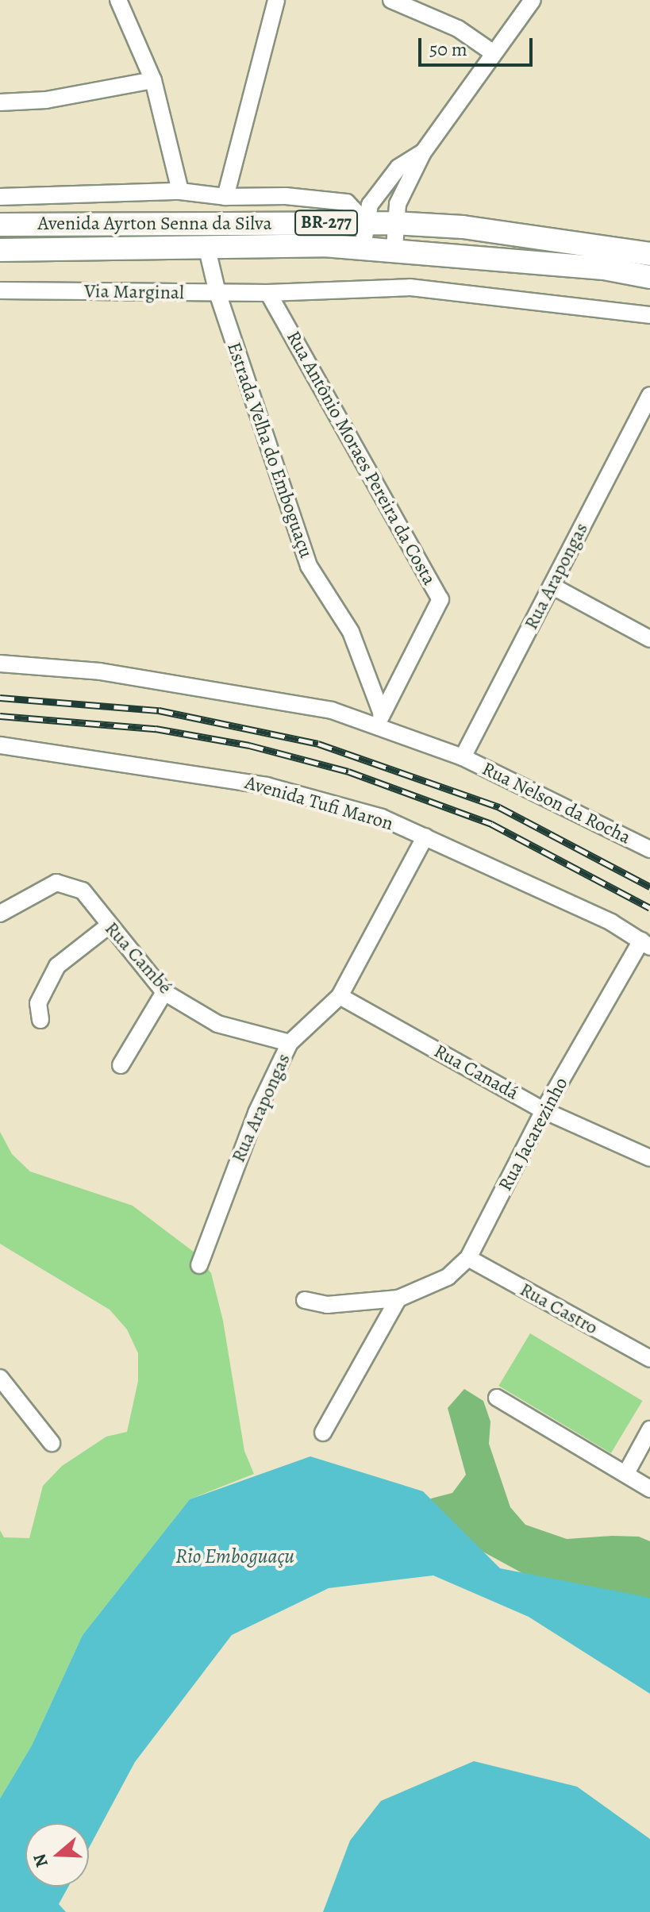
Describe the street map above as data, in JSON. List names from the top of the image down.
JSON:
{
  "streets": {
    "highway": ["BR-277", "Avenida Ayrton Senna da Silva"],
    "street": [
      "Via Marginal",
      "Estrada Velha do Emboguaçu",
      "Rua Antônio Moraes Pereira da Costa",
      "Rua Arapongas",
      "Avenida Tufi Maron",
      "Rua Nelson da Rocha",
      "Rua Cambé",
      "Rua Canadá",
      "Rua Jacarezinho",
      "Rua Castro"
    ]
  },
  "crossings": [
    ["Avenida Ayrton Senna da Silva", "Estrada Velha do Emboguaçu"],
    ["Via Marginal", "Estrada Velha do Emboguaçu"],
    ["Via Marginal", "Rua Antônio Moraes Pereira da Costa"],
    ["Estrada Velha do Emboguaçu", "Rua Antônio Moraes Pereira da Costa"],
    ["Estrada Velha do Emboguaçu", "Rua Nelson da Rocha"],
    ["Rua Antônio Moraes Pereira da Costa", "Rua Nelson da Rocha"],
    ["Rua Arapongas", "Avenida Tufi Maron"],
    ["Rua Arapongas", "Rua Nelson da Rocha"],
    ["Rua Arapongas", "Rua Cambé"],
    ["Rua Arapongas", "Rua Canadá"],
    ["Avenida Tufi Maron", "Rua Jacarezinho"],
    ["Rua Canadá", "Rua Jacarezinho"],
    ["Rua Jacarezinho", "Rua Castro"]
  ],
  "water": ["Rio Emboguaçu"],
  "scale_bar": "50 m",
  "north": "left"
}
